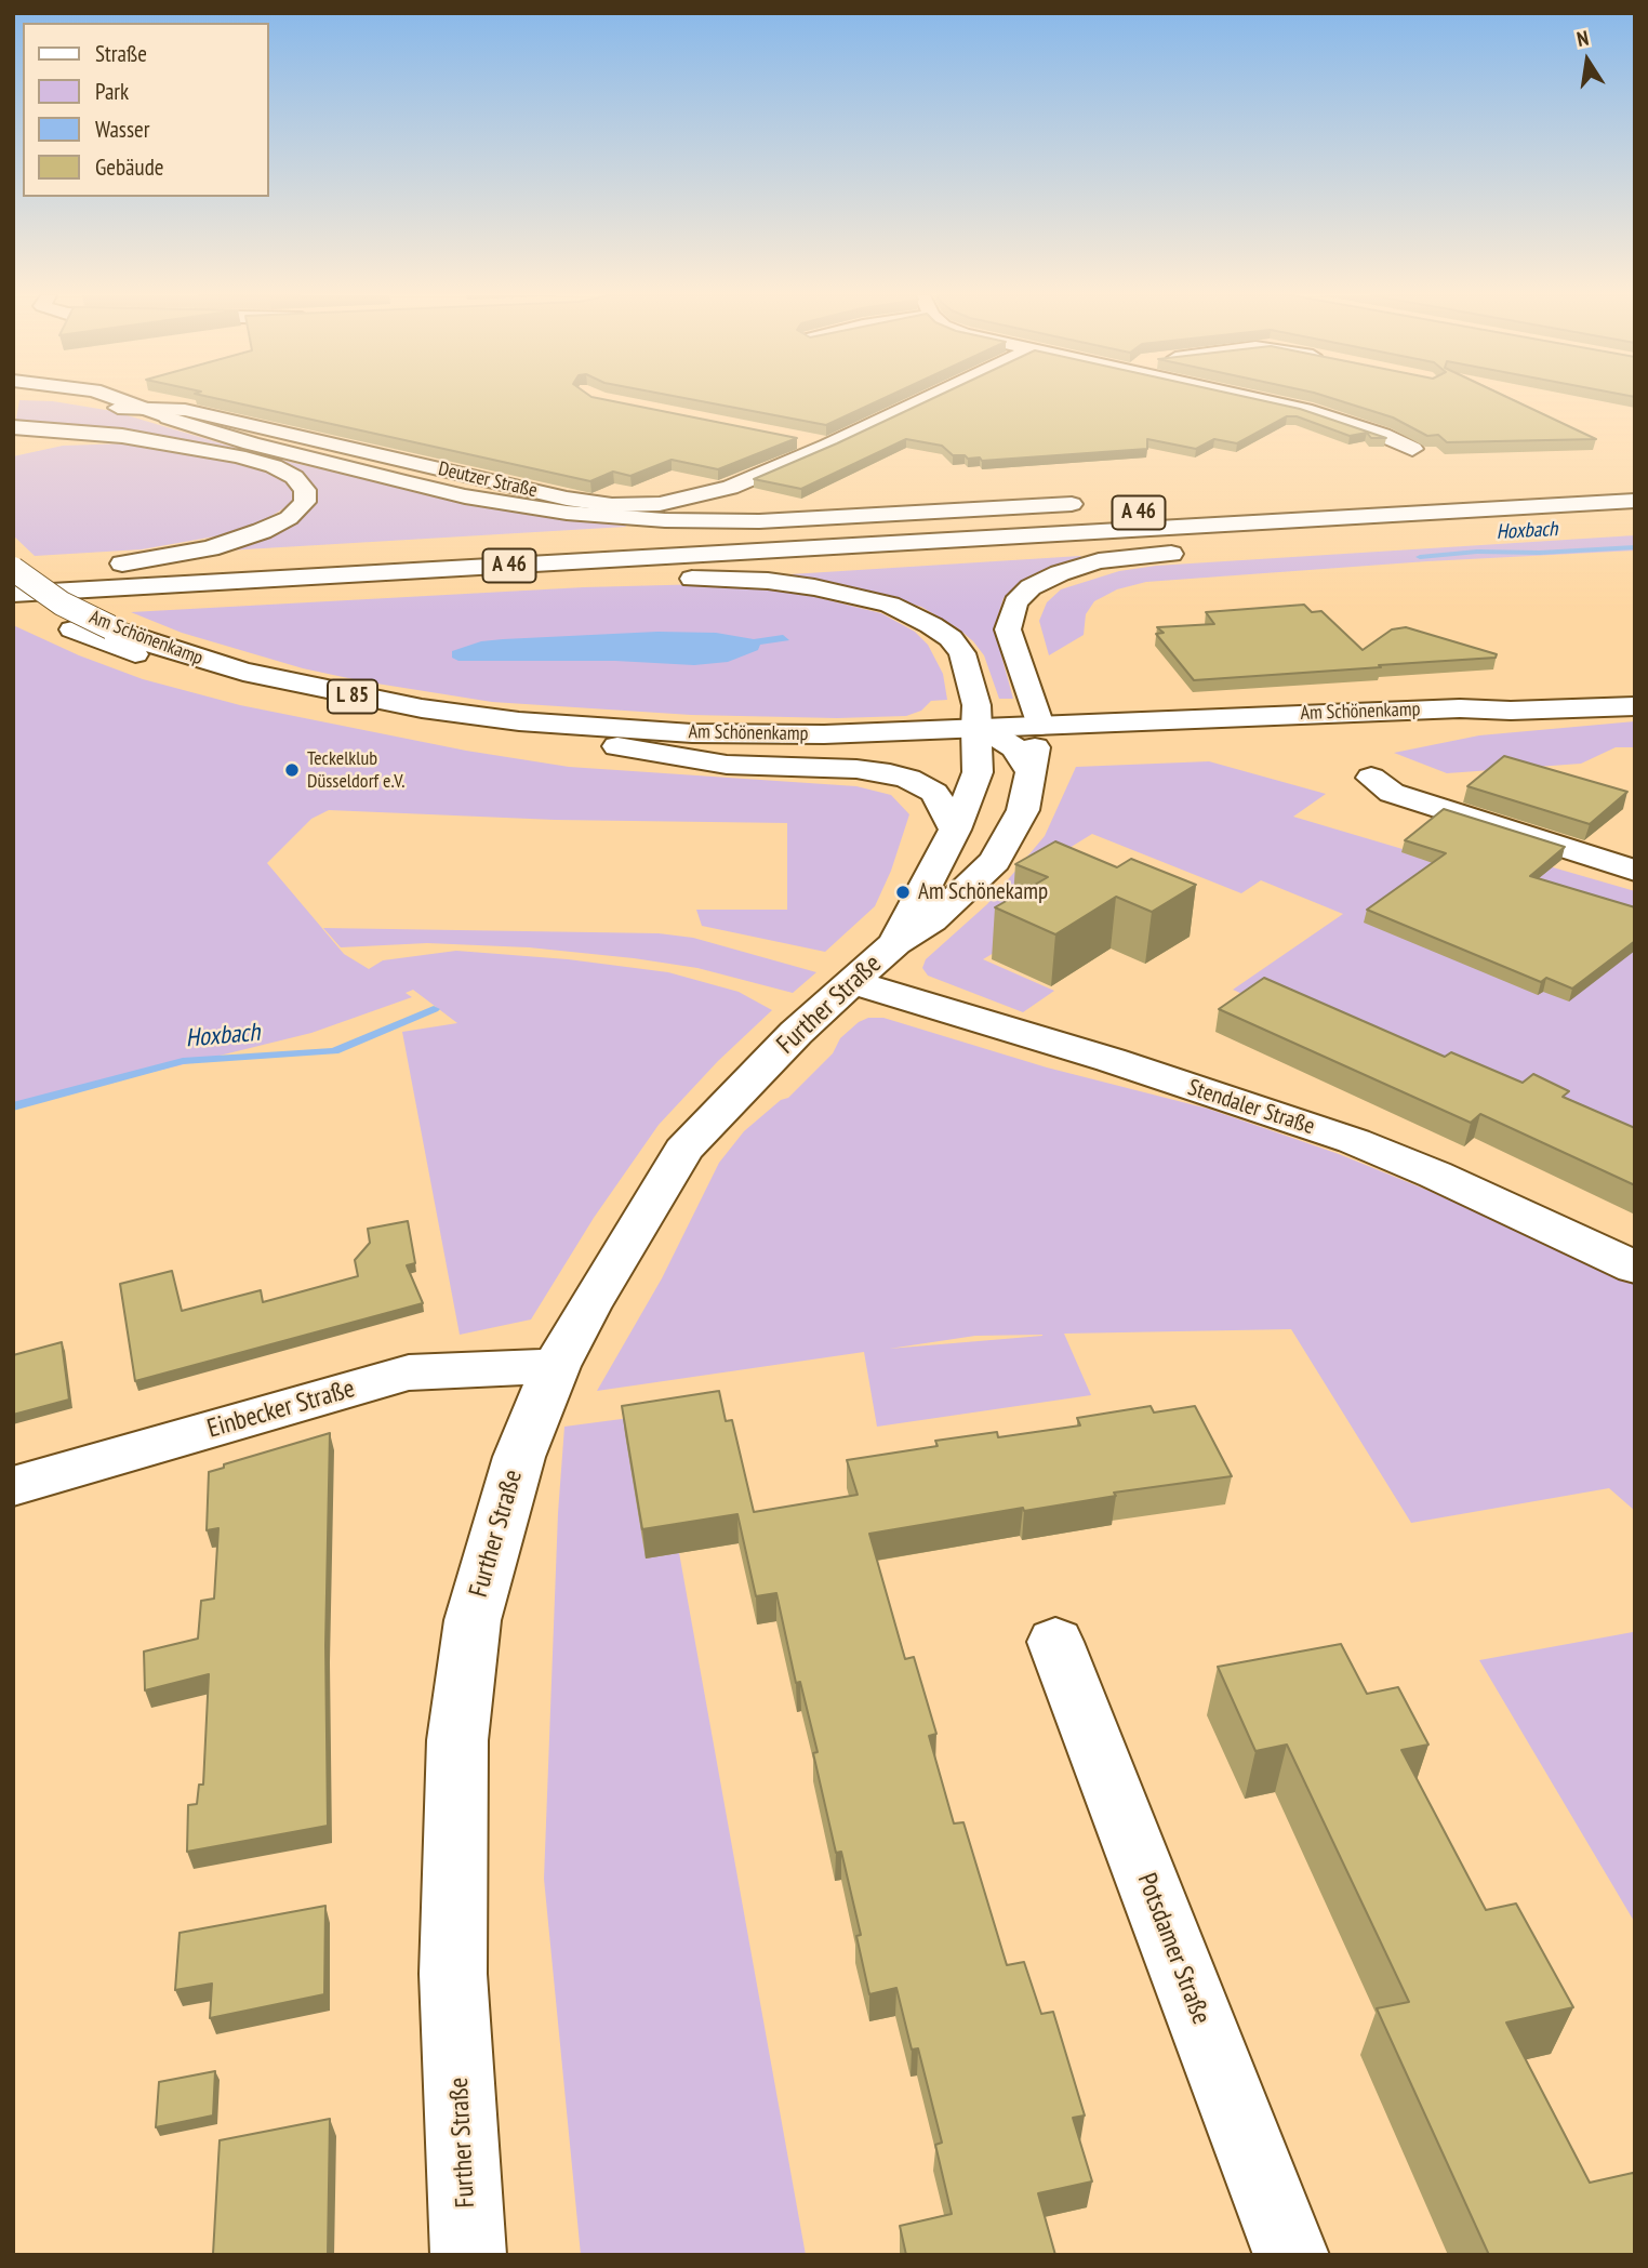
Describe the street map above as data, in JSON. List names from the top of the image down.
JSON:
{
  "streets": {
    "main road": [
      "Deutzer Straße",
      "A 46",
      "Am Schönenkamp",
      "L 85",
      "Further Straße",
      "Stendaler Straße",
      "Einbecker Straße",
      "Potsdamer Straße"
    ]
  },
  "crossings": [
    ["A 46", "Am Schönenkamp"],
    ["Am Schönenkamp", "Further Straße"],
    ["Further Straße", "Stendaler Straße"],
    ["Further Straße", "Einbecker Straße"]
  ],
  "water": ["Hoxbach"],
  "places": ["Teckelklub Düsseldorf e.V.", "Am Schönekamp"],
  "legend": [
    "Straße",
    "Park",
    "Wasser",
    "Gebäude"
  ],
  "north": "top"
}
